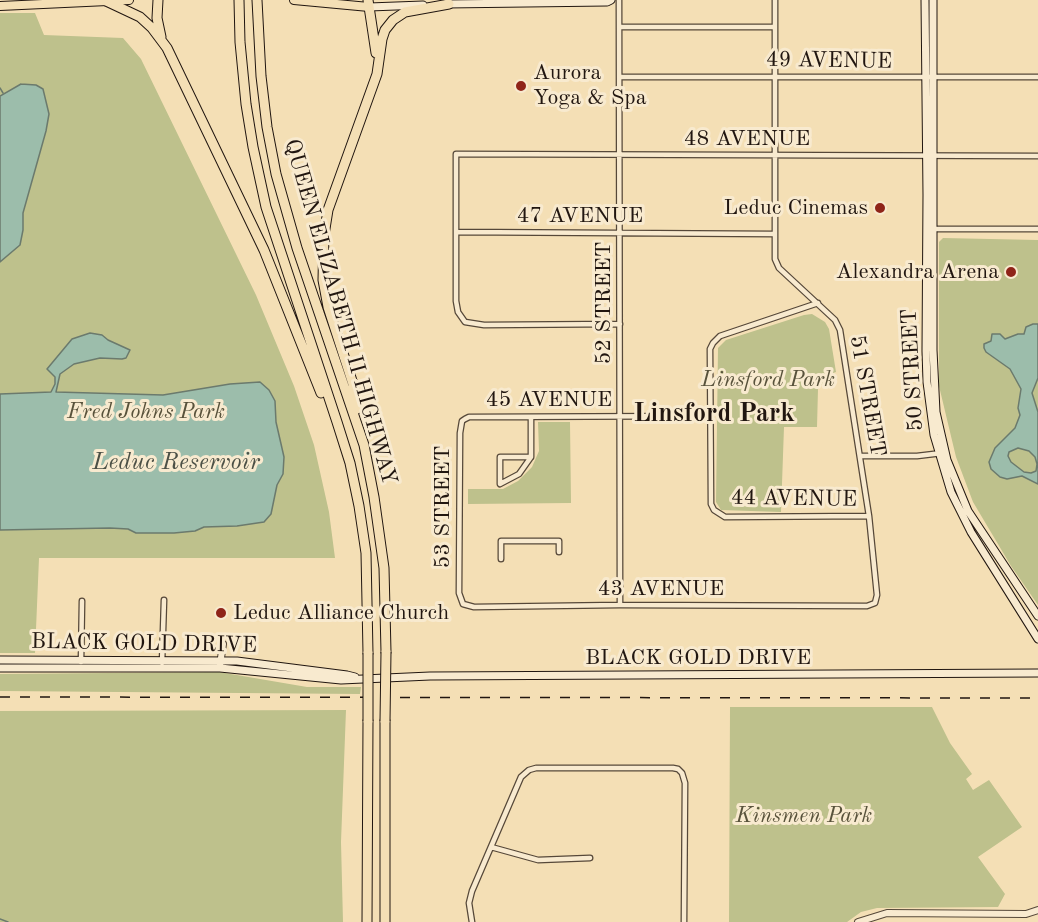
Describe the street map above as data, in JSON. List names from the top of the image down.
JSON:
{
  "streets": {
    "highway": ["QUEEN ELIZABETH II HIGHWAY"],
    "main road": ["50 STREET", "BLACK GOLD DRIVE"],
    "street": [
      "49 AVENUE",
      "48 AVENUE",
      "47 AVENUE",
      "52 STREET",
      "51 STREET",
      "45 AVENUE",
      "44 AVENUE",
      "53 STREET",
      "43 AVENUE"
    ]
  },
  "crossings": [
    ["49 AVENUE", "52 STREET"],
    ["49 AVENUE", "50 STREET"],
    ["49 AVENUE", "51 STREET"],
    ["48 AVENUE", "47 AVENUE"],
    ["48 AVENUE", "52 STREET"],
    ["48 AVENUE", "50 STREET"],
    ["48 AVENUE", "51 STREET"],
    ["47 AVENUE", "52 STREET"],
    ["47 AVENUE", "51 STREET"],
    ["52 STREET", "45 AVENUE"],
    ["52 STREET", "43 AVENUE"],
    ["51 STREET", "44 AVENUE"],
    ["51 STREET", "43 AVENUE"],
    ["45 AVENUE", "44 AVENUE"],
    ["45 AVENUE", "53 STREET"],
    ["53 STREET", "43 AVENUE"]
  ],
  "districts": ["Linsford Park"],
  "water": ["Leduc Reservoir"],
  "parks": ["Linsford Park", "Fred Johns Park", "Kinsmen Park"],
  "places": [
    "Aurora Yoga & Spa",
    "Leduc Cinemas",
    "Alexandra Arena",
    "Leduc Alliance Church"
  ]
}
